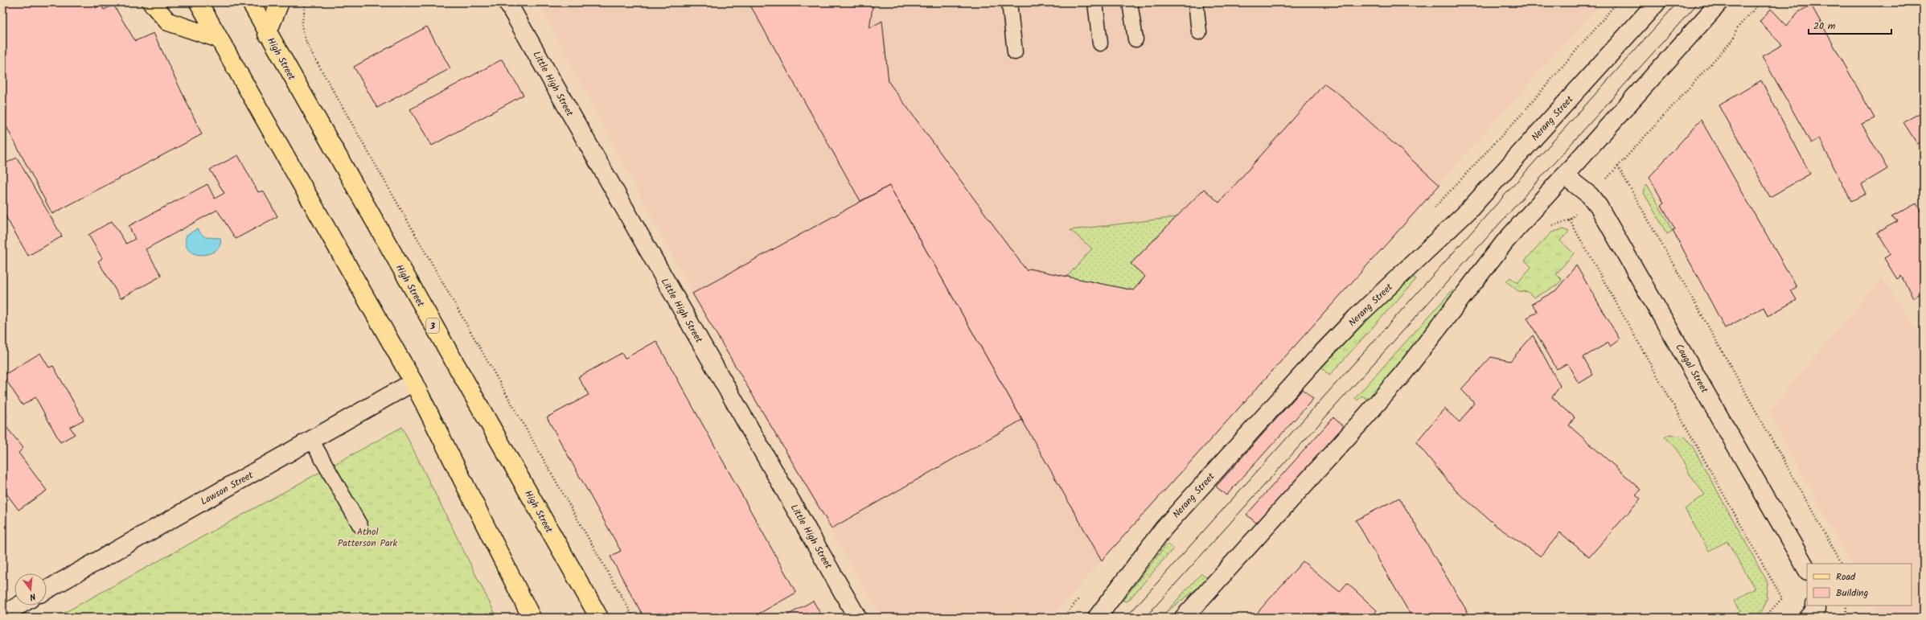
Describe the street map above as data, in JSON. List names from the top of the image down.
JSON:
{
  "streets": {
    "main road": ["High Street", "3"],
    "street": [
      "Little High Street",
      "Nerang Street",
      "Cougal Street",
      "Lawson Street"
    ]
  },
  "parks": ["Athol Patterson Park"],
  "legend": ["Road", "Building"],
  "scale_bar": "20 m",
  "north": "bottom"
}
